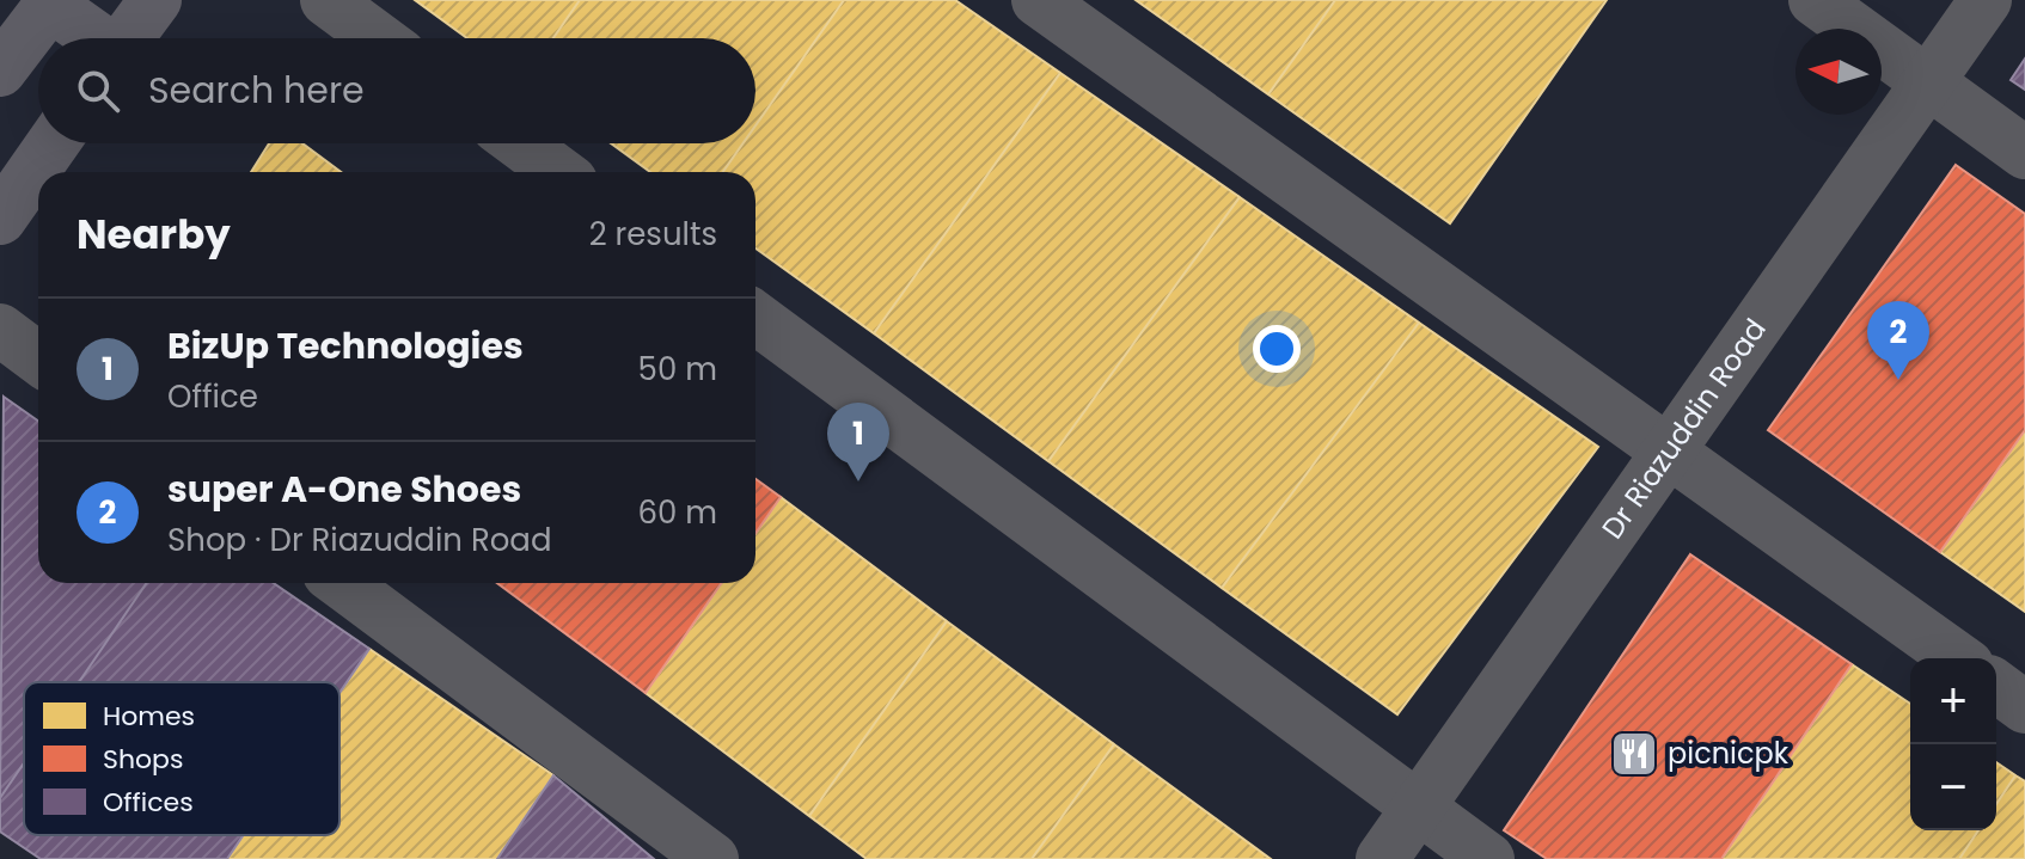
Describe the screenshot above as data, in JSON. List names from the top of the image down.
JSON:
{
  "streets": {
    "street": ["Dr Riazuddin Road"]
  },
  "places": {
    "restaurant": ["picnicpk"]
  },
  "legend": ["Homes", "Shops", "Offices"],
  "north": "left",
  "page": {
    "search": "Search here",
    "heading": ["Nearby", "2 results"],
    "list": [
      {
        "mark": "1",
        "name": "BizUp Technologies",
        "note": "Office",
        "value": "50 m"
      },
      {
        "mark": "2",
        "name": "super A-One Shoes",
        "note": "Shop · Dr Riazuddin Road",
        "value": "60 m"
      }
    ],
    "pins": ["2", "1"],
    "map_buttons": ["+", "−"]
  }
}
